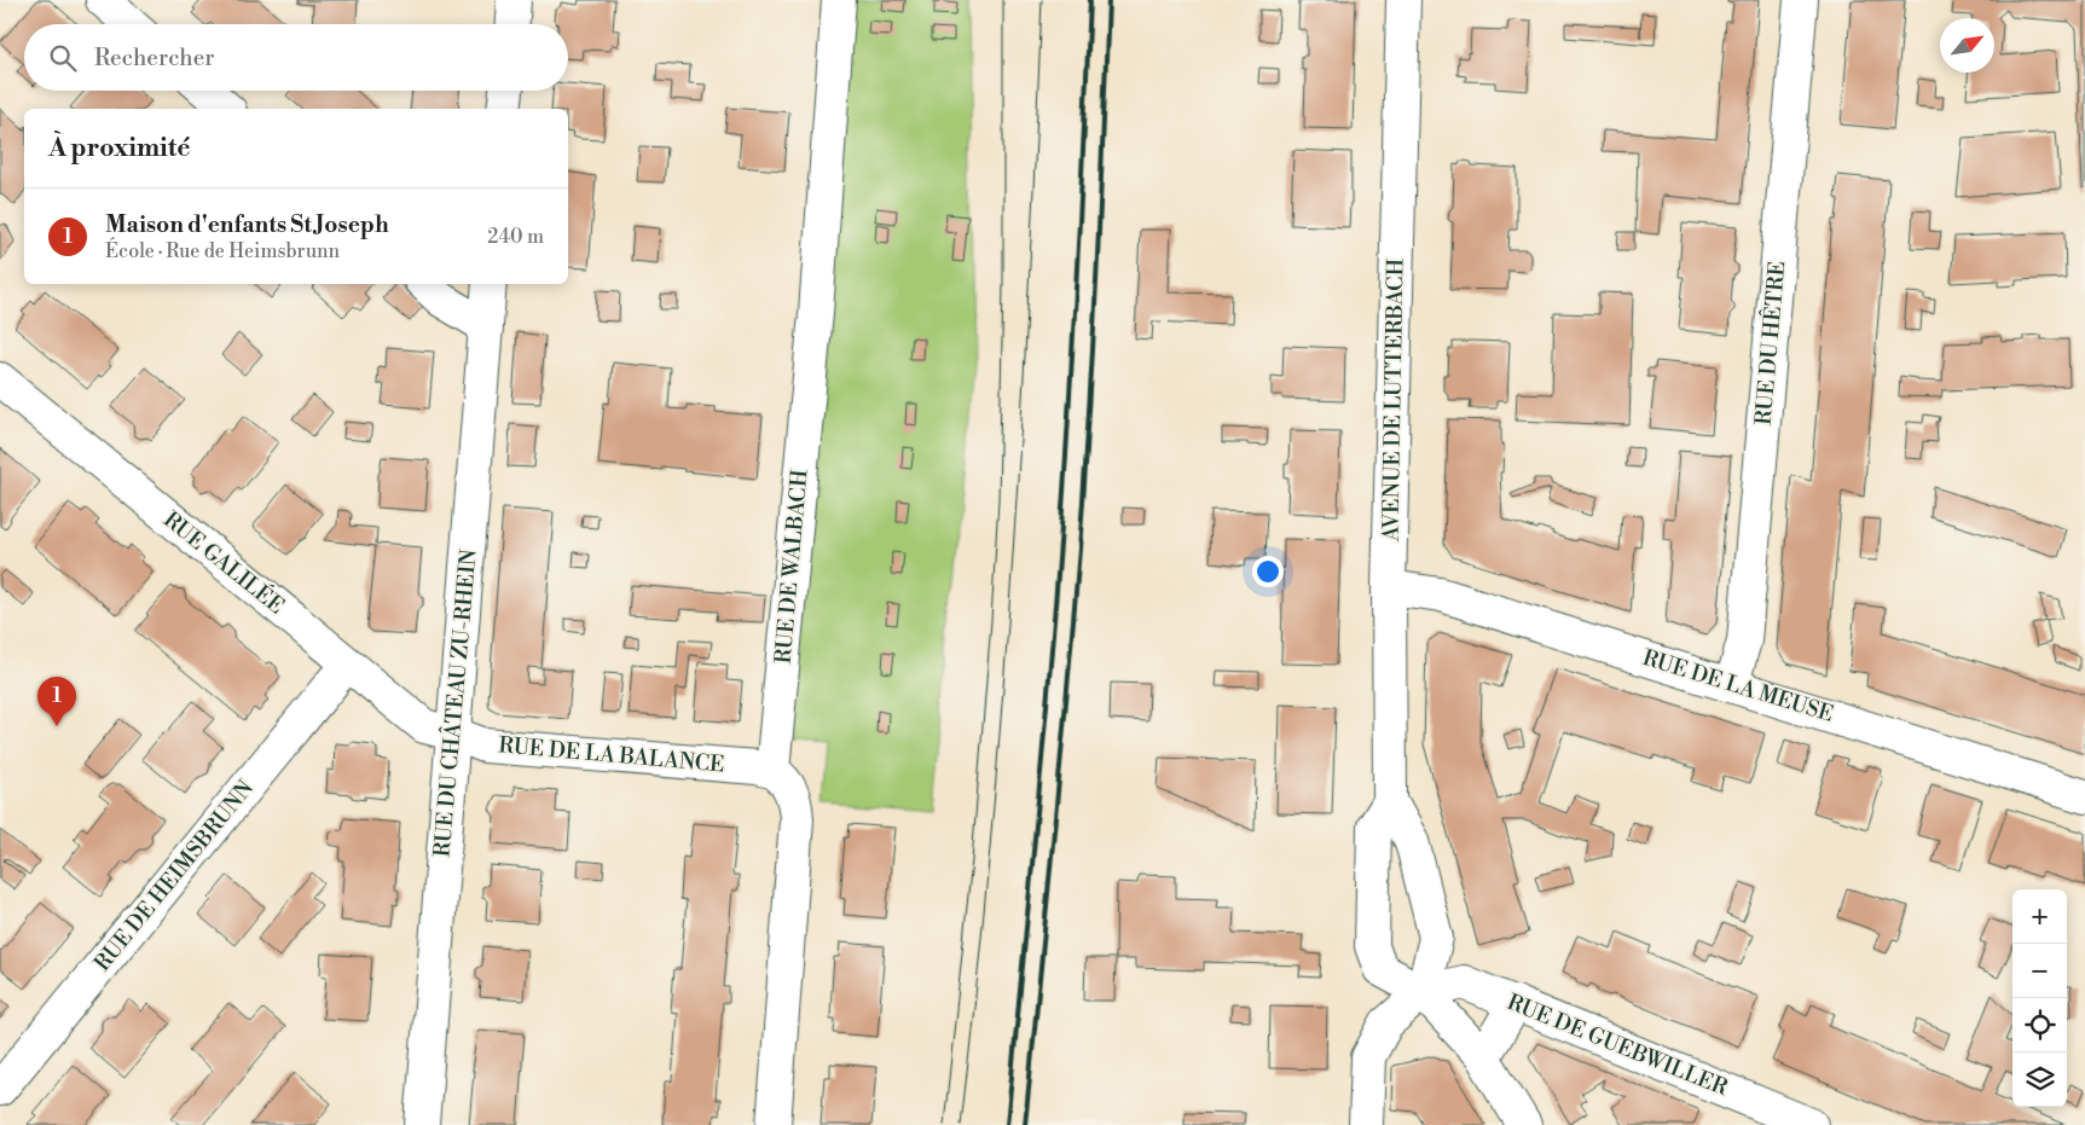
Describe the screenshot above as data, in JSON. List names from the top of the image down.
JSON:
{
  "streets": {
    "street": [
      "RUE DU HÊTRE",
      "AVENUE DE LUTTERBACH",
      "RUE GALILÉE",
      "RUE DE WALBACH",
      "RUE DE LA MEUSE",
      "RUE DU CHÂTEAU ZU-RHEIN",
      "RUE DE LA BALANCE",
      "RUE DE HEIMSBRUNN",
      "RUE DE GUEBWILLER"
    ]
  },
  "crossings": [
    ["RUE DU HÊTRE", "RUE DE LA MEUSE"],
    ["AVENUE DE LUTTERBACH", "RUE DE LA MEUSE"],
    ["AVENUE DE LUTTERBACH", "RUE DE GUEBWILLER"],
    ["RUE GALILÉE", "RUE DU CHÂTEAU ZU-RHEIN"],
    ["RUE GALILÉE", "RUE DE LA BALANCE"],
    ["RUE GALILÉE", "RUE DE HEIMSBRUNN"],
    ["RUE DE WALBACH", "RUE DE LA BALANCE"],
    ["RUE DU CHÂTEAU ZU-RHEIN", "RUE DE LA BALANCE"]
  ],
  "north": "top right",
  "page": {
    "search": "Rechercher",
    "heading": "À proximité",
    "list": [
      {
        "mark": "1",
        "name": "Maison d'enfants St Joseph",
        "note": "École · Rue de Heimsbrunn",
        "value": "240 m"
      }
    ],
    "pins": "1",
    "map_buttons": ["+", "−"]
  }
}
